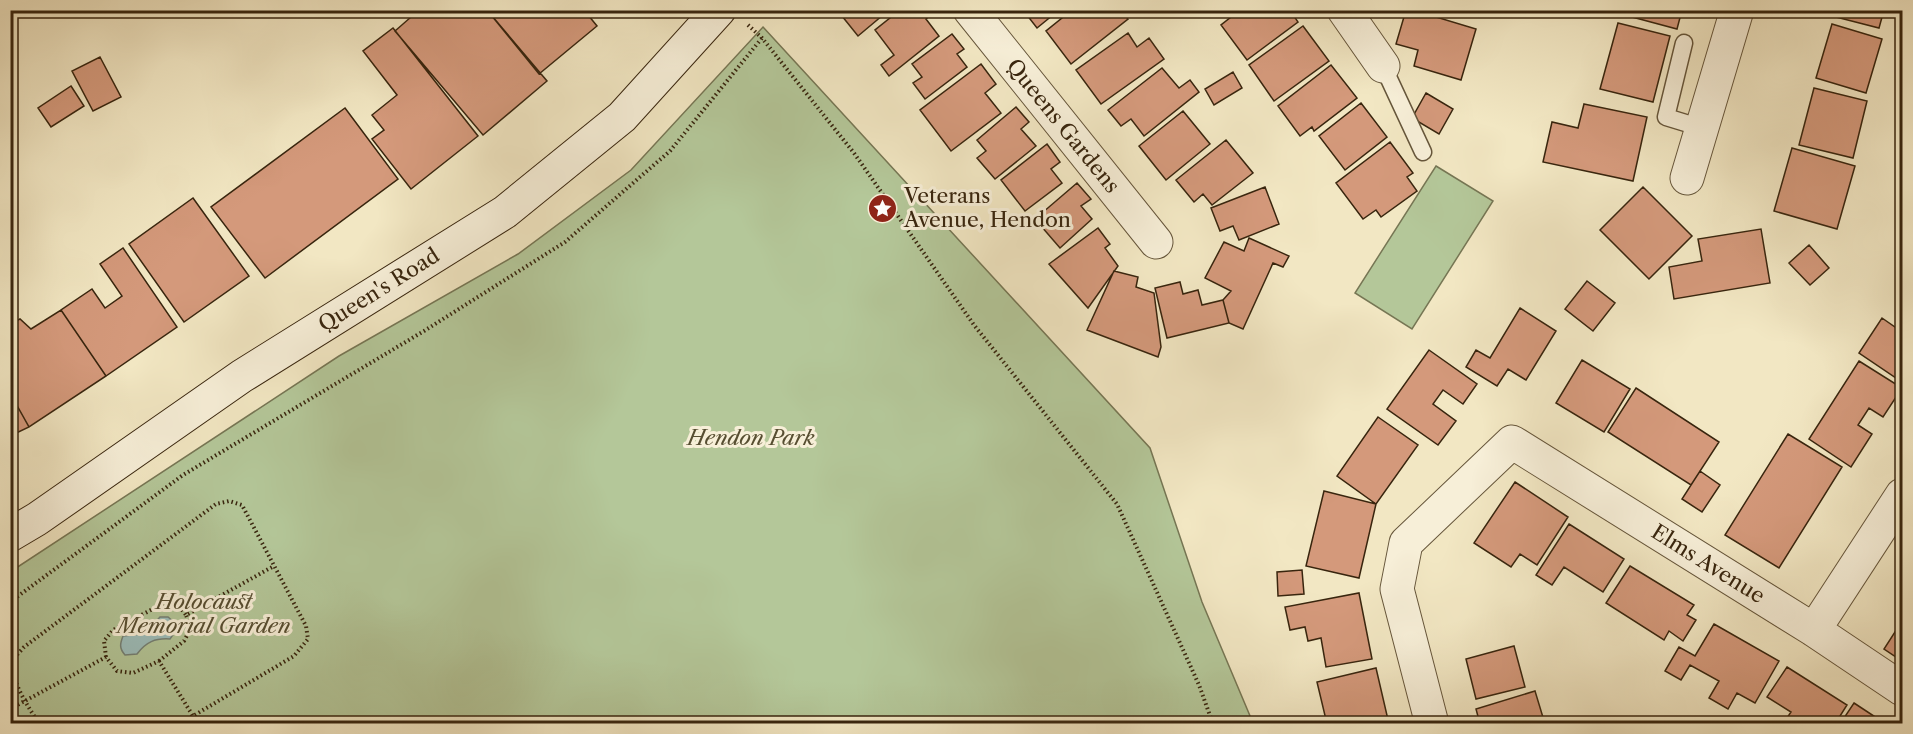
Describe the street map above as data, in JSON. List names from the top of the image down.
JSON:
{
  "streets": {
    "street": ["Queens Gardens", "Queen's Road", "Elms Avenue"]
  },
  "parks": ["Hendon Park", "Holocaust Memorial Garden"],
  "places": {
    "place": ["Veterans Avenue, Hendon"]
  }
}
